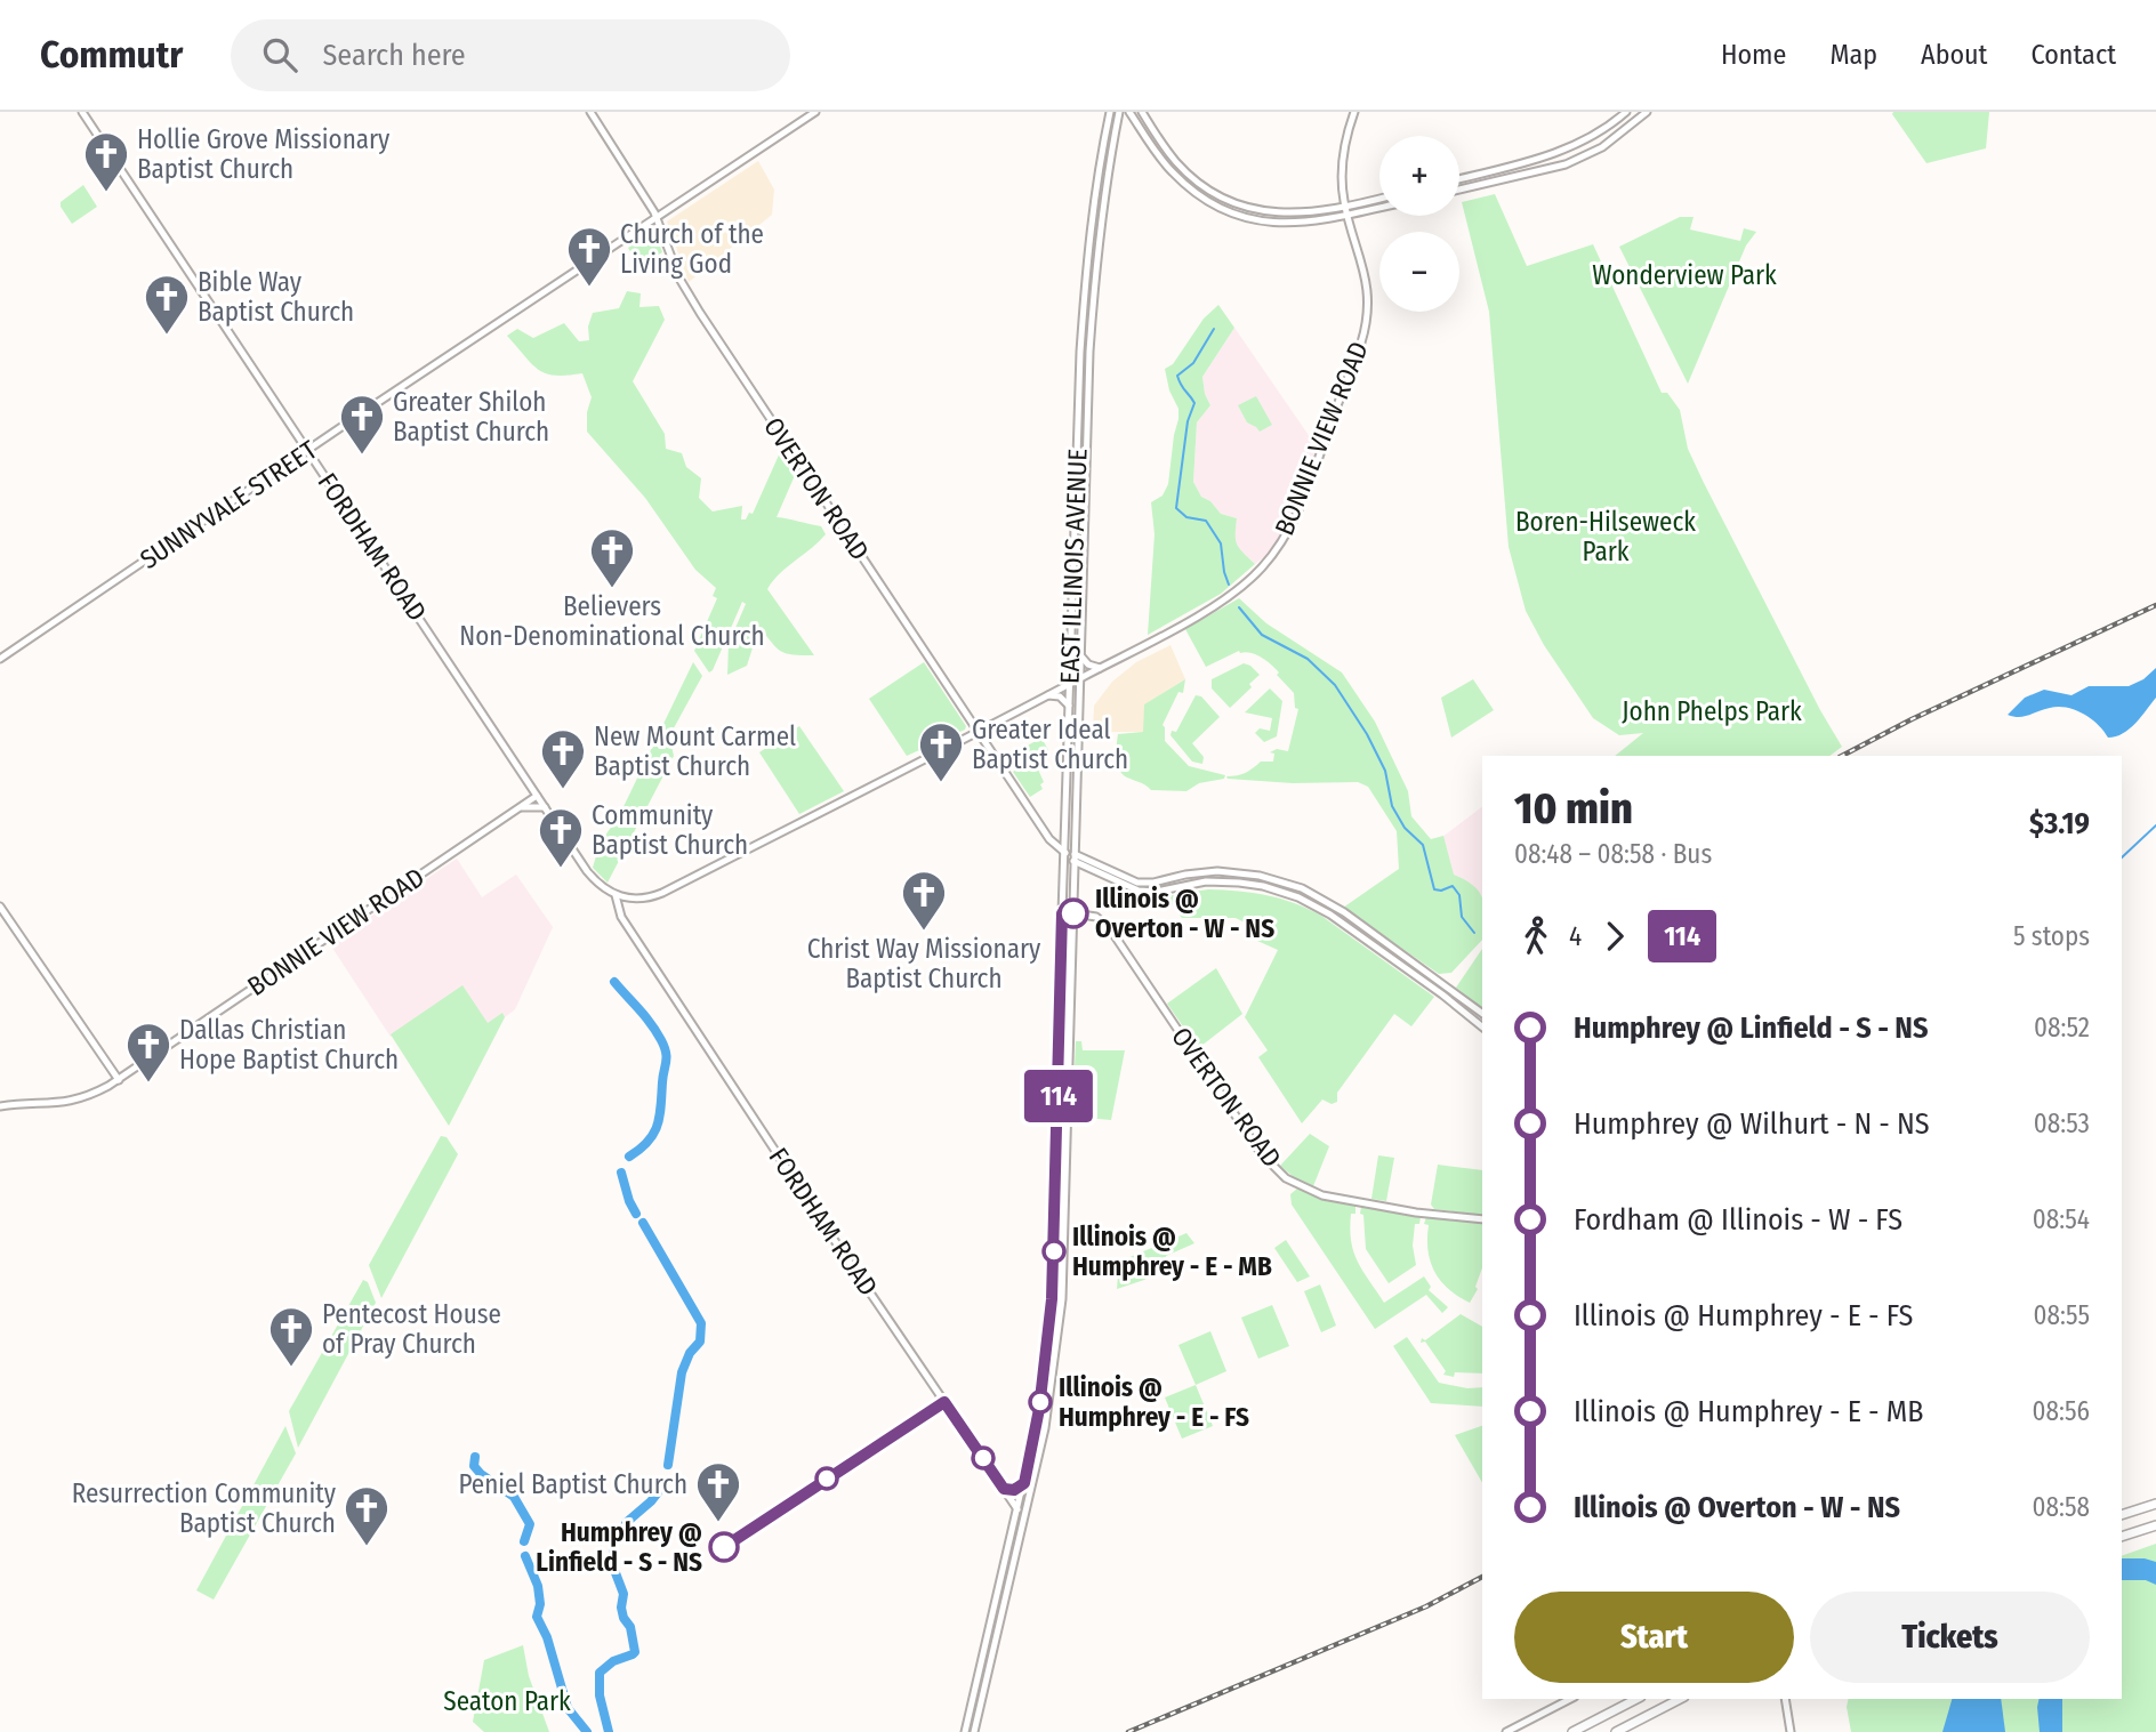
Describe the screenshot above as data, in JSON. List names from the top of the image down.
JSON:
{
  "streets": {
    "street": [
      "BONNIE VIEW ROAD",
      "OVERTON ROAD",
      "SUNNYVALE STREET",
      "FORDHAM ROAD",
      "EAST ILLINOIS AVENUE"
    ]
  },
  "crossings": [
    ["BONNIE VIEW ROAD", "OVERTON ROAD"],
    ["BONNIE VIEW ROAD", "FORDHAM ROAD"],
    ["BONNIE VIEW ROAD", "EAST ILLINOIS AVENUE"],
    ["OVERTON ROAD", "SUNNYVALE STREET"],
    ["OVERTON ROAD", "EAST ILLINOIS AVENUE"],
    ["SUNNYVALE STREET", "FORDHAM ROAD"],
    ["FORDHAM ROAD", "EAST ILLINOIS AVENUE"]
  ],
  "parks": [
    "Wonderview Park",
    "Boren-Hilseweck Park",
    "John Phelps Park",
    "Seaton Park"
  ],
  "places": {
    "church": [
      "Hollie Grove Missionary Baptist Church",
      "Church of the Living God",
      "Bible Way Baptist Church",
      "Greater Shiloh Baptist Church",
      "Believers Non-Denominational Church",
      "Greater Ideal Baptist Church",
      "New Mount Carmel Baptist Church",
      "Community Baptist Church",
      "Christ Way Missionary Baptist Church",
      "Dallas Christian Hope Baptist Church",
      "Pentecost House of Pray Church",
      "Peniel Baptist Church",
      "Resurrection Community Baptist Church"
    ],
    "other": [
      "Illinois @ Overton - W - NS",
      "Illinois @ Humphrey - E - MB",
      "Illinois @ Humphrey - E - FS",
      "Humphrey @ Linfield - S - NS"
    ]
  },
  "lines": ["bus line 114"],
  "page": {
    "header": "Commutr",
    "search": "Search here",
    "nav": [
      "Home",
      "Map",
      "About",
      "Contact"
    ],
    "on_map": "114",
    "map_buttons": ["+", "−"],
    "heading": ["10 min", "08:48 – 08:58 · Bus", "$3.19"],
    "legs": ["4", "114", "5 stops"],
    "list": [
      {
        "name": "Humphrey @ Linfield - S - NS",
        "value": "08:52"
      },
      {
        "name": "Humphrey @ Wilhurt - N - NS",
        "value": "08:53"
      },
      {
        "name": "Fordham @ Illinois - W - FS",
        "value": "08:54"
      },
      {
        "name": "Illinois @ Humphrey - E - FS",
        "value": "08:55"
      },
      {
        "name": "Illinois @ Humphrey - E - MB",
        "value": "08:56"
      },
      {
        "name": "Illinois @ Overton - W - NS",
        "value": "08:58"
      }
    ],
    "buttons": ["Start", "Tickets"]
  }
}
